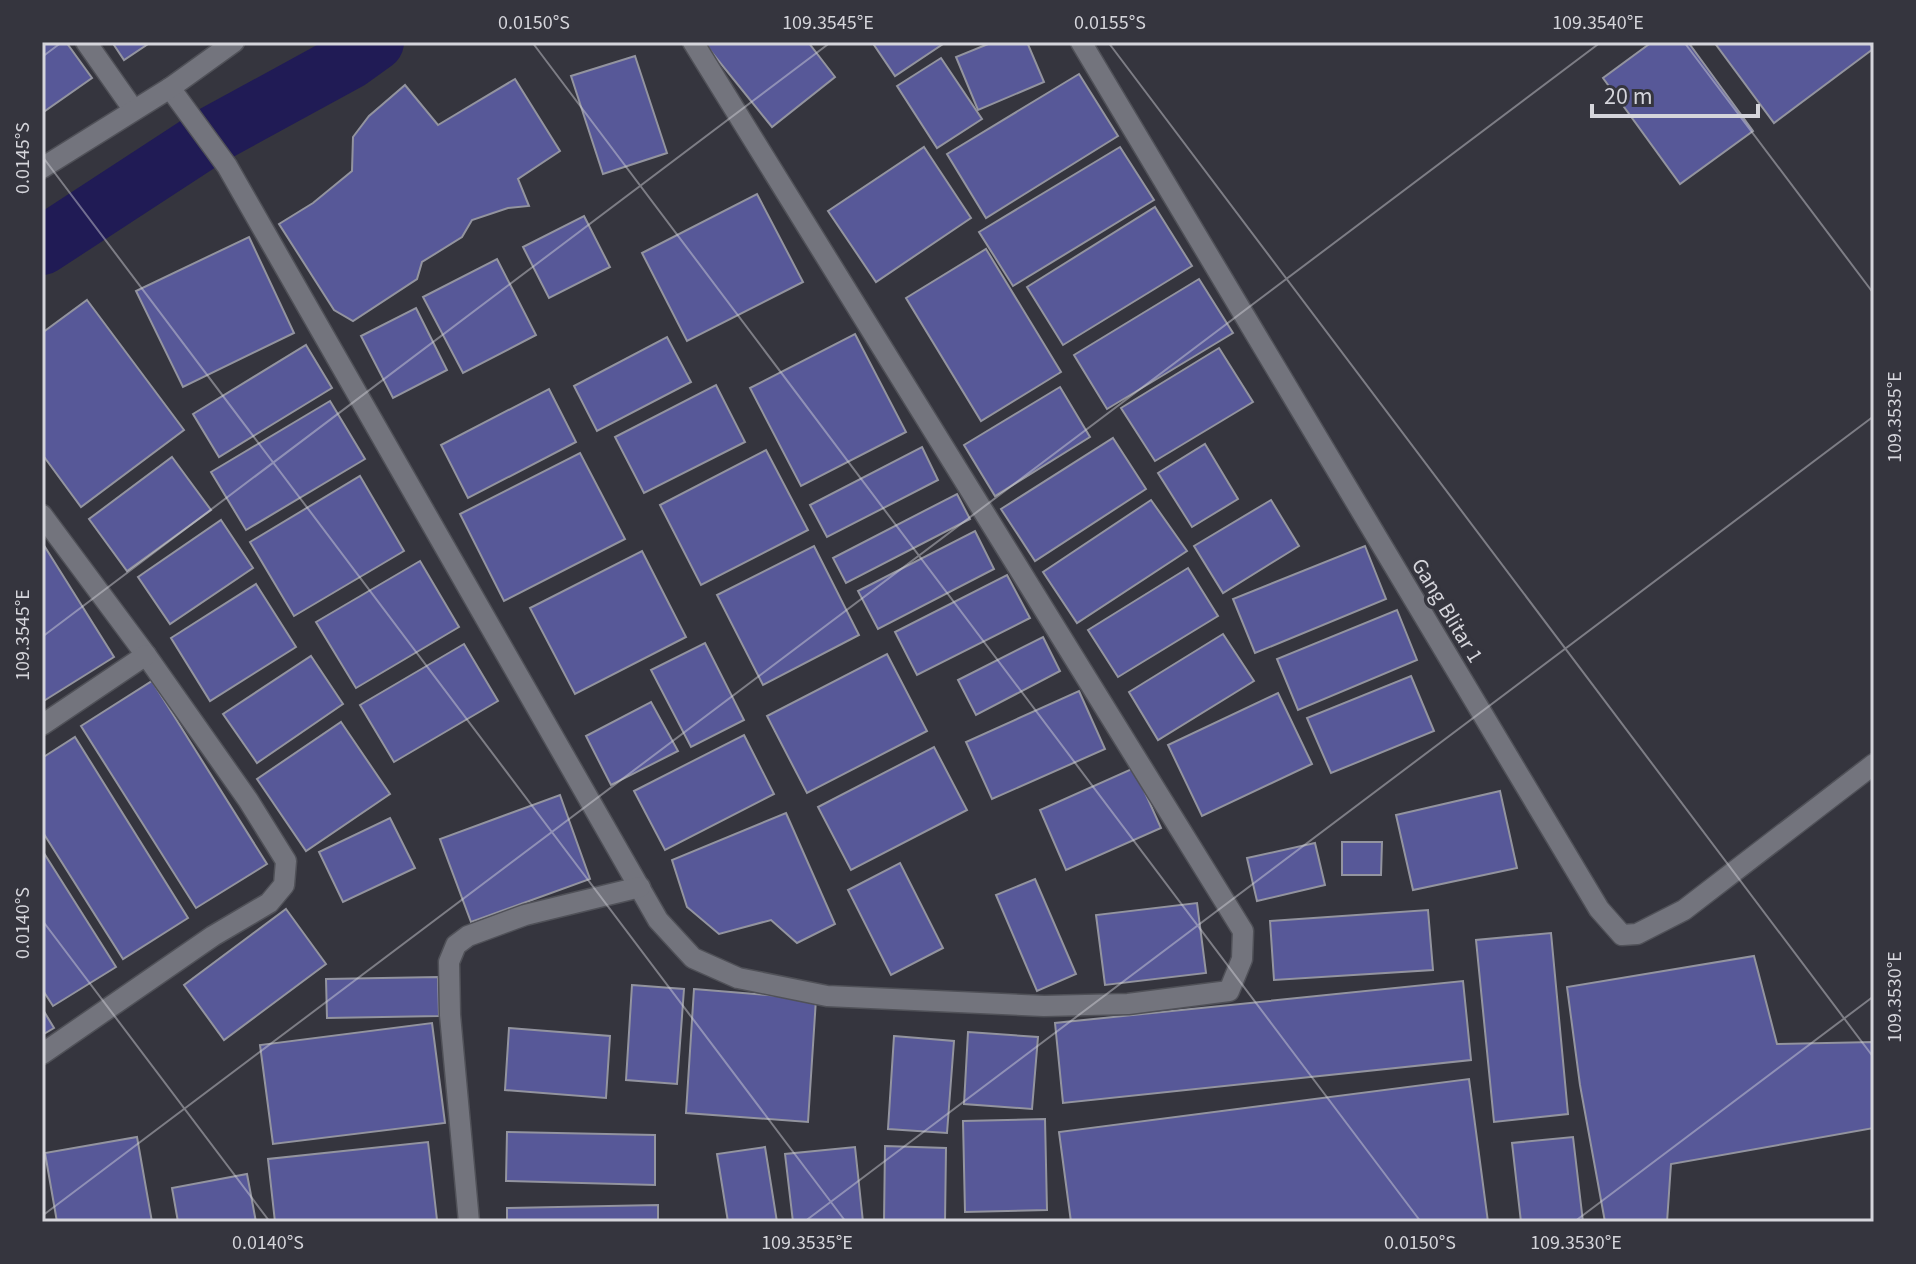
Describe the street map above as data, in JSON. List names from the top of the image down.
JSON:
{
  "streets": {
    "street": ["Gang Blitar 1"]
  },
  "scale_bar": "20 m",
  "coordinates": [
    "0.0150°S",
    "109.3545°E",
    "0.0155°S",
    "109.3540°E",
    "0.0145°S",
    "109.3535°E",
    "0.0140°S",
    "109.3530°E"
  ]
}
